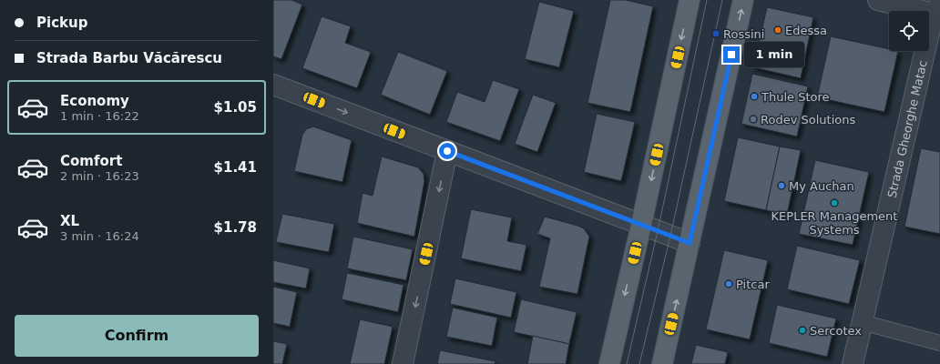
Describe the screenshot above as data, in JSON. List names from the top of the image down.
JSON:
{
  "streets": {
    "street": ["Strada Gheorghe Matac"]
  },
  "places": {
    "other": [
      "Edessa",
      "Thule Store",
      "Rodev Solutions",
      "My Auchan",
      "KEPLER Management Systems",
      "Pitcar",
      "Sercotex"
    ],
    "transit": ["Rossini"]
  },
  "page": {
    "banner": ["Pickup", "Strada Barbu Văcărescu"],
    "bubble": "1 min",
    "list": [
      {
        "name": "Economy",
        "note": "1 min · 16:22",
        "value": "$1.05"
      },
      {
        "name": "Comfort",
        "note": "2 min · 16:23",
        "value": "$1.41"
      },
      {
        "name": "XL",
        "note": "3 min · 16:24",
        "value": "$1.78"
      }
    ],
    "buttons": "Confirm"
  }
}
